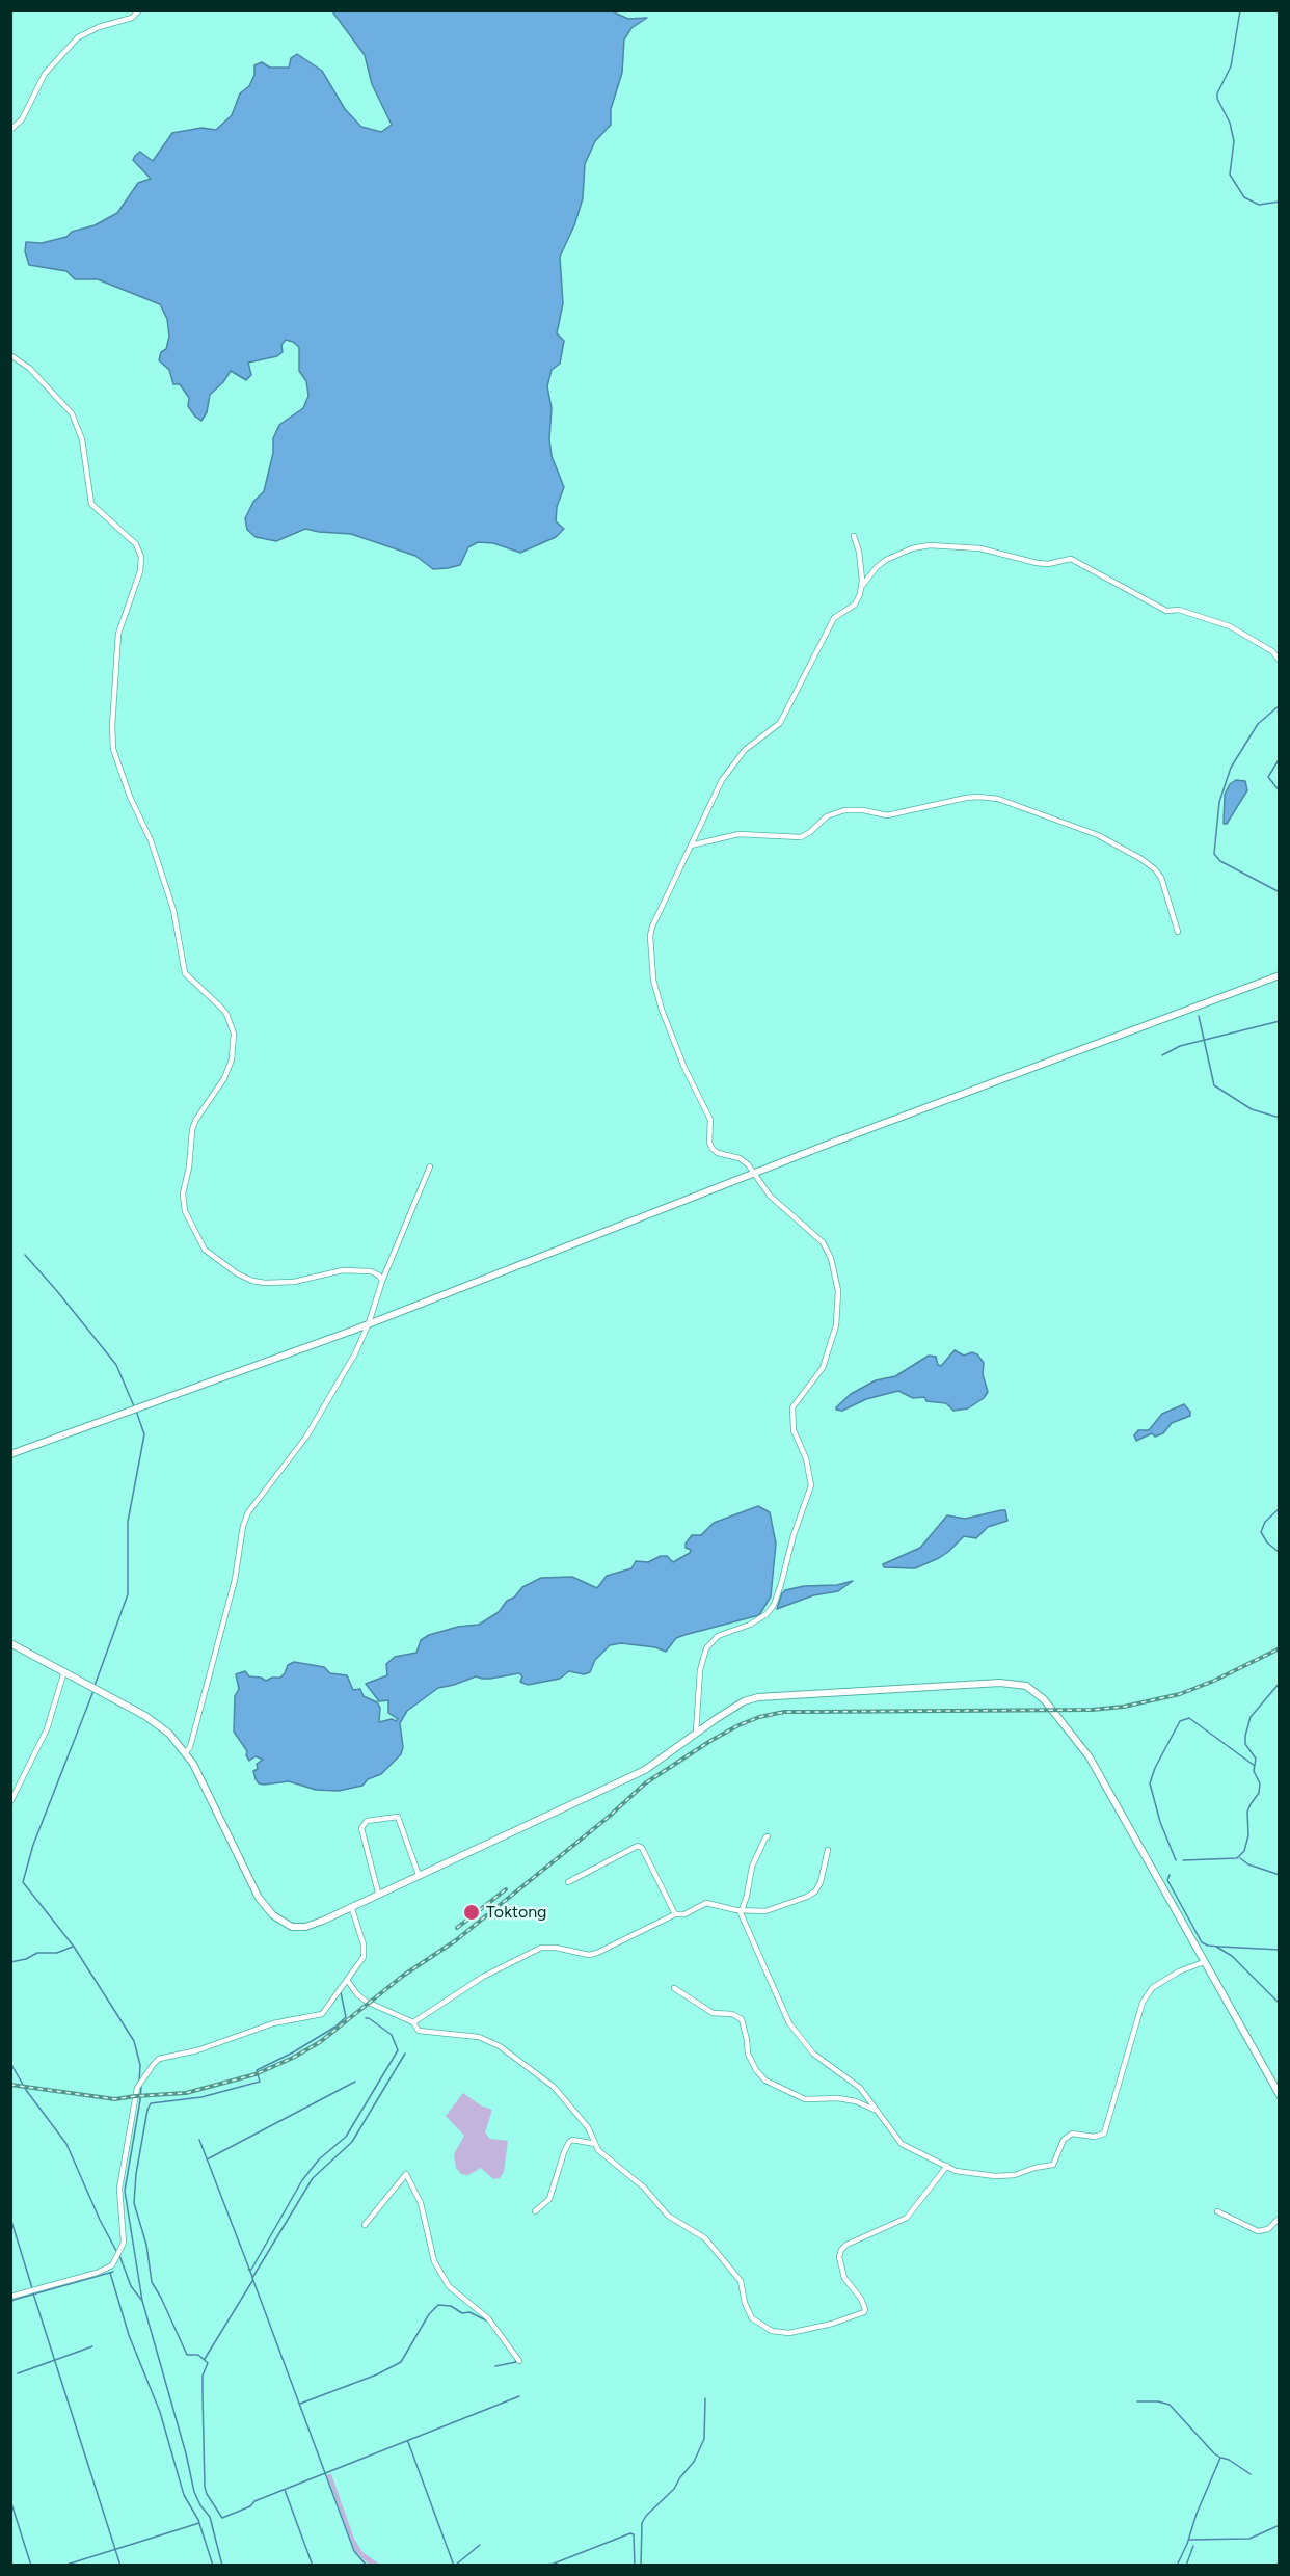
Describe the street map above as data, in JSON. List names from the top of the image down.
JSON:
{
  "places": ["Toktong"]
}
